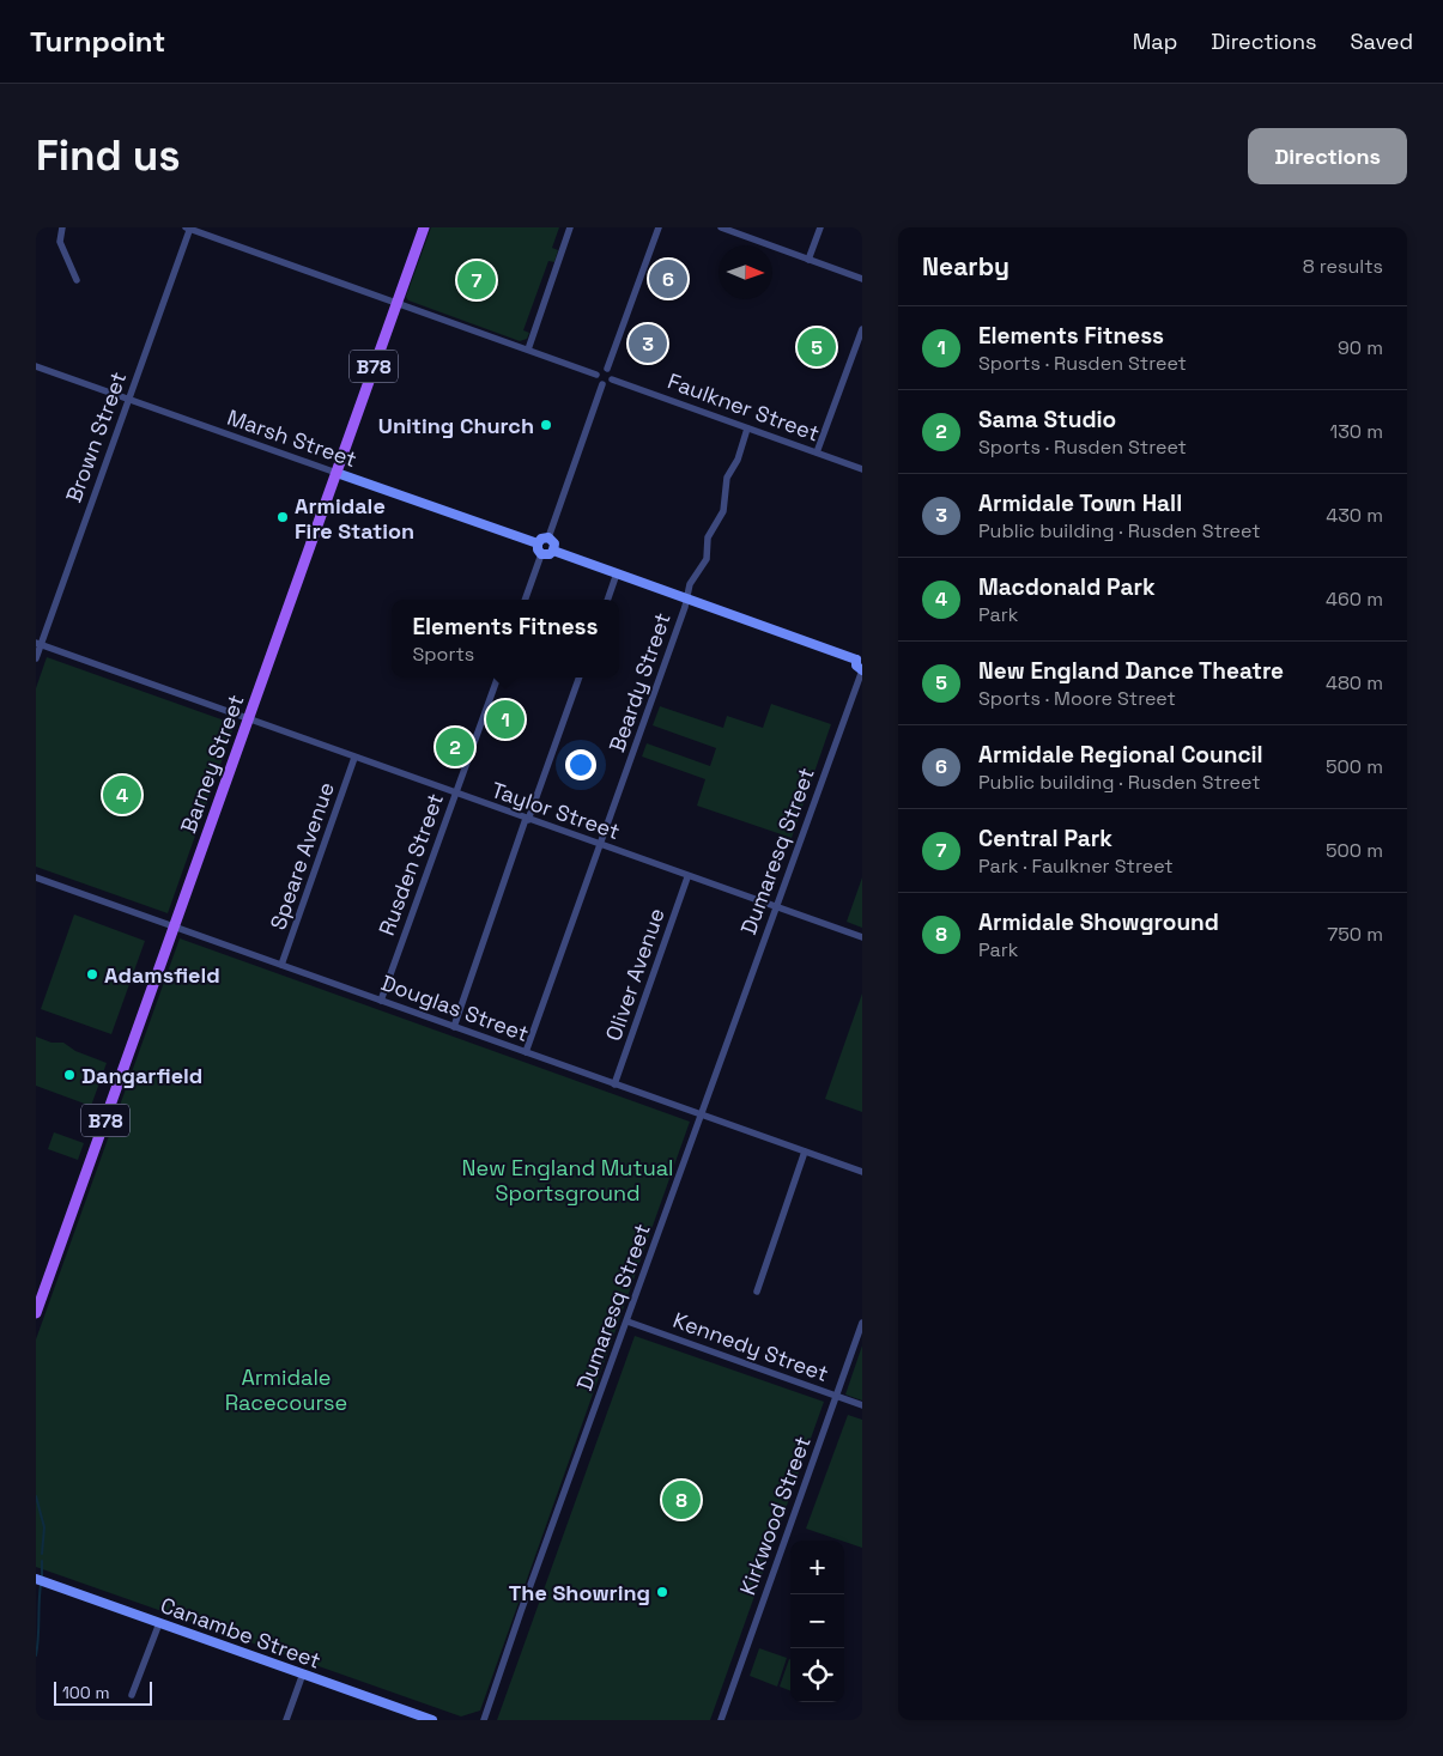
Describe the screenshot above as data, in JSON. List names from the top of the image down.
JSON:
{
  "streets": {
    "main road": [
      "B78",
      "Marsh Street",
      "Barney Street",
      "Canambe Street"
    ],
    "street": [
      "Faulkner Street",
      "Brown Street",
      "Beardy Street",
      "Taylor Street",
      "Dumaresq Street",
      "Speare Avenue",
      "Rusden Street",
      "Oliver Avenue",
      "Douglas Street",
      "Kennedy Street",
      "Kirkwood Street"
    ]
  },
  "crossings": [
    ["Faulkner Street", "Beardy Street"],
    ["Brown Street", "Marsh Street"],
    ["Brown Street", "Taylor Street"],
    ["Marsh Street", "Barney Street"],
    ["Beardy Street", "Taylor Street"],
    ["Beardy Street", "Douglas Street"],
    ["Barney Street", "Taylor Street"],
    ["Barney Street", "Douglas Street"],
    ["Taylor Street", "Dumaresq Street"],
    ["Taylor Street", "Speare Avenue"],
    ["Taylor Street", "Rusden Street"],
    ["Taylor Street", "Oliver Avenue"],
    ["Dumaresq Street", "Douglas Street"],
    ["Dumaresq Street", "Kennedy Street"],
    ["Speare Avenue", "Douglas Street"],
    ["Rusden Street", "Douglas Street"],
    ["Oliver Avenue", "Douglas Street"],
    ["Kennedy Street", "Kirkwood Street"]
  ],
  "parks": ["New England Mutual Sportsground", "Armidale Racecourse"],
  "places": [
    "Uniting Church",
    "Armidale Fire Station",
    "Adamsfield",
    "Dangarfield",
    "The Showring"
  ],
  "scale_bar": "100 m",
  "north": "right",
  "page": {
    "header": "Turnpoint",
    "nav": ["Map", "Directions", "Saved"],
    "buttons": "Directions",
    "title": "Find us",
    "heading": ["Nearby", "8 results"],
    "pins": [
      "6",
      "7",
      "3",
      "5",
      "1",
      "2",
      "4",
      "8"
    ],
    "list": [
      {
        "mark": "1",
        "name": "Elements Fitness",
        "note": "Sports · Rusden Street",
        "value": "90 m"
      },
      {
        "mark": "2",
        "name": "Sama Studio",
        "note": "Sports · Rusden Street",
        "value": "130 m"
      },
      {
        "mark": "3",
        "name": "Armidale Town Hall",
        "note": "Public building · Rusden Street",
        "value": "430 m"
      },
      {
        "mark": "4",
        "name": "Macdonald Park",
        "note": "Park",
        "value": "460 m"
      },
      {
        "mark": "5",
        "name": "New England Dance Theatre",
        "note": "Sports · Moore Street",
        "value": "480 m"
      },
      {
        "mark": "6",
        "name": "Armidale Regional Council",
        "note": "Public building · Rusden Street",
        "value": "500 m"
      },
      {
        "mark": "7",
        "name": "Central Park",
        "note": "Park · Faulkner Street",
        "value": "500 m"
      },
      {
        "mark": "8",
        "name": "Armidale Showground",
        "note": "Park",
        "value": "750 m"
      }
    ],
    "popup": ["Elements Fitness", "Sports"],
    "map_buttons": ["+", "−"],
    "scale": "100 m"
  }
}
